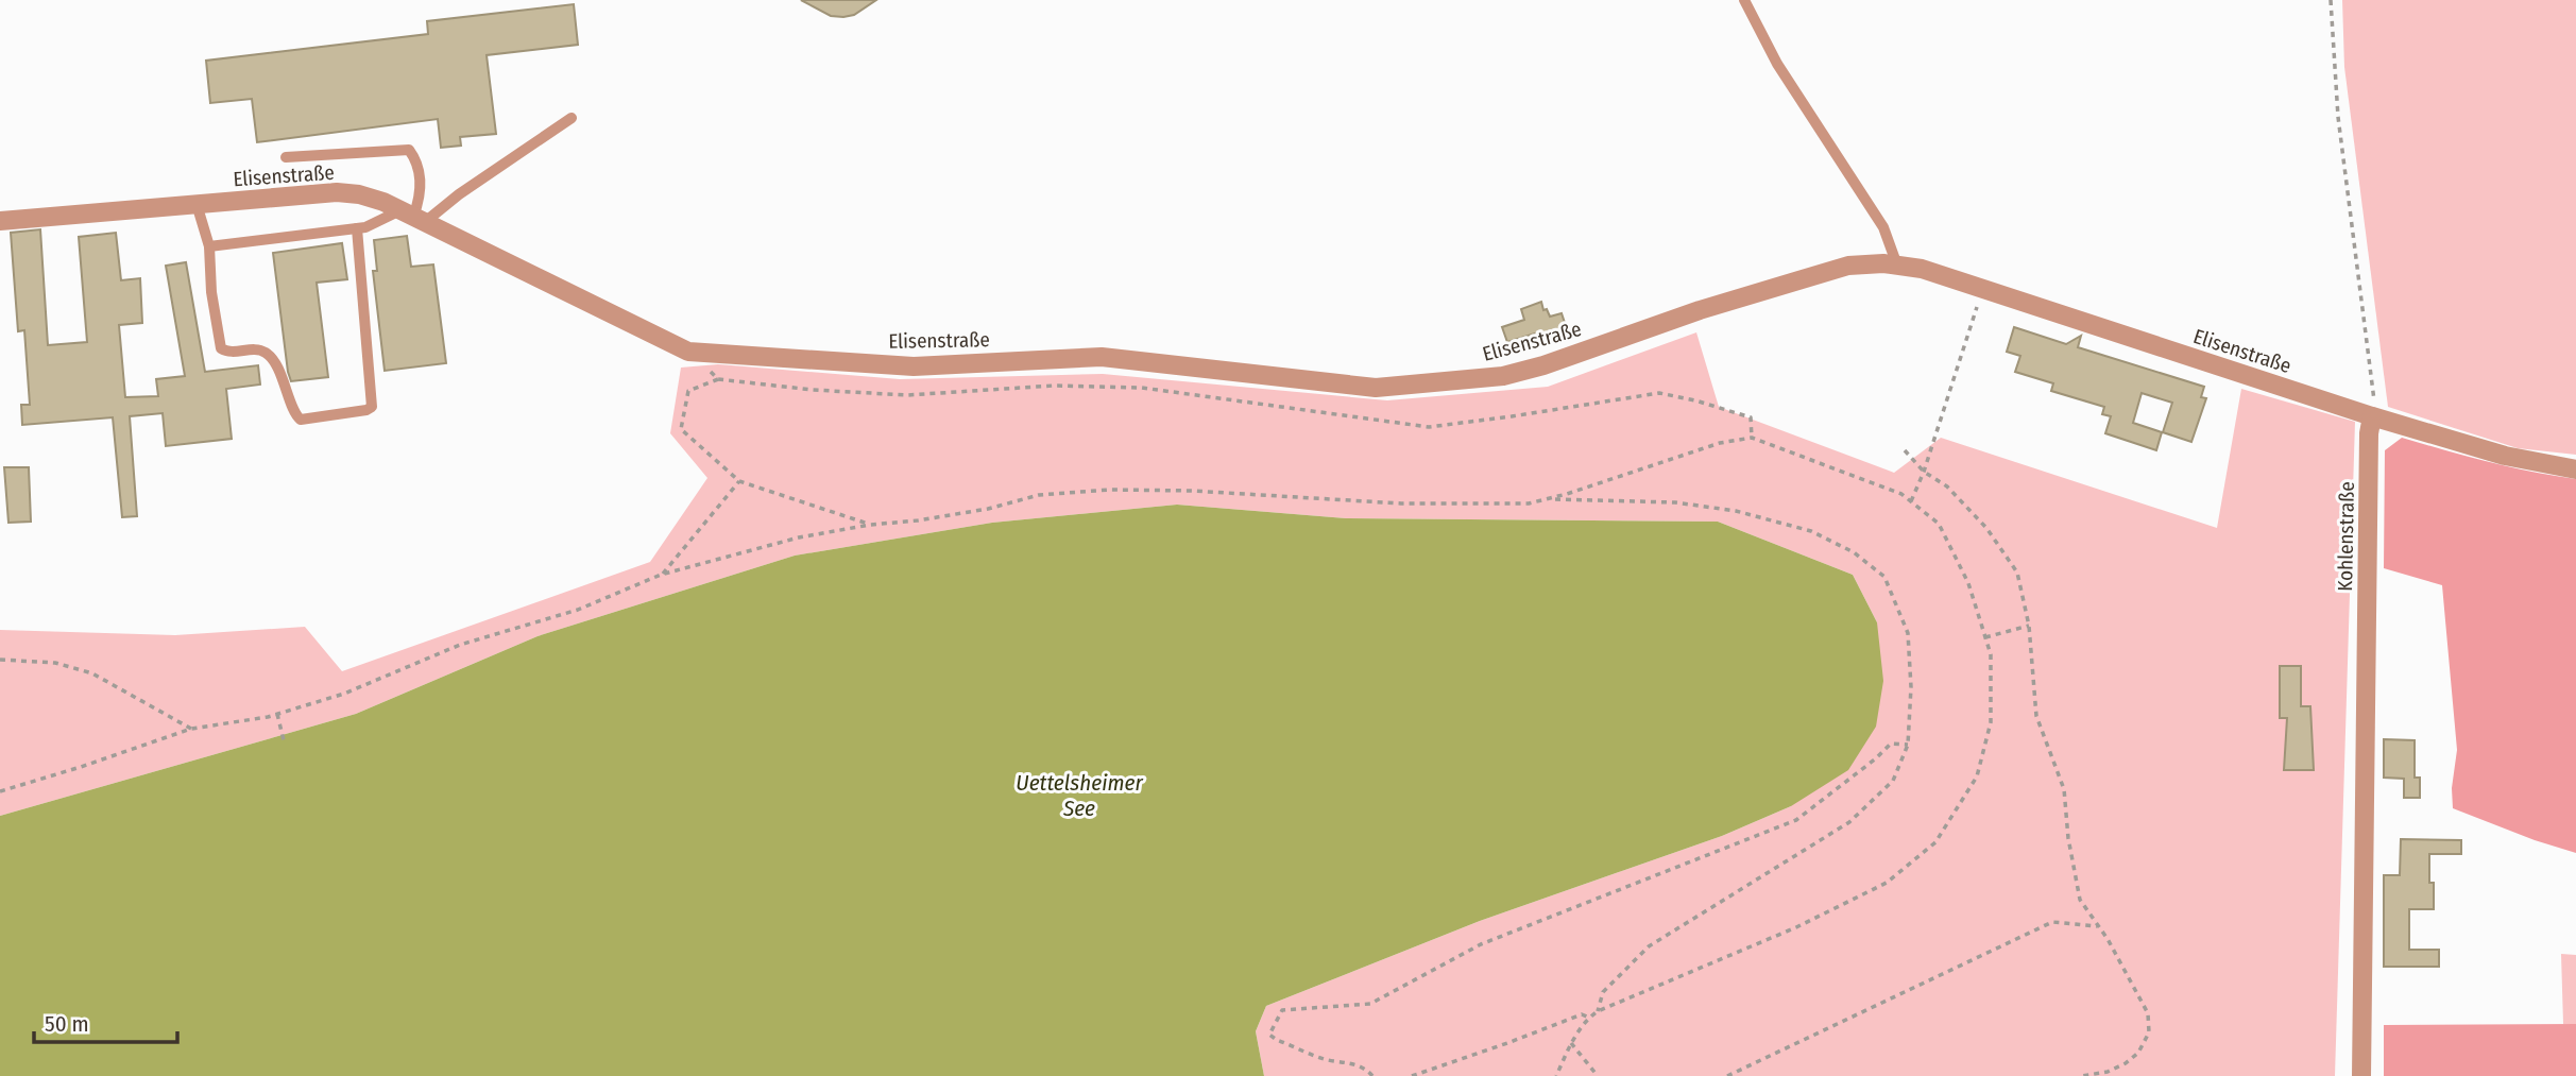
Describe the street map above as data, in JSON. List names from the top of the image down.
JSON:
{
  "streets": {
    "street": ["Elisenstraße", "Kohlenstraße"]
  },
  "crossings": [
    ["Elisenstraße", "Kohlenstraße"]
  ],
  "water": ["Uettelsheimer See"],
  "scale_bar": "50 m"
}
